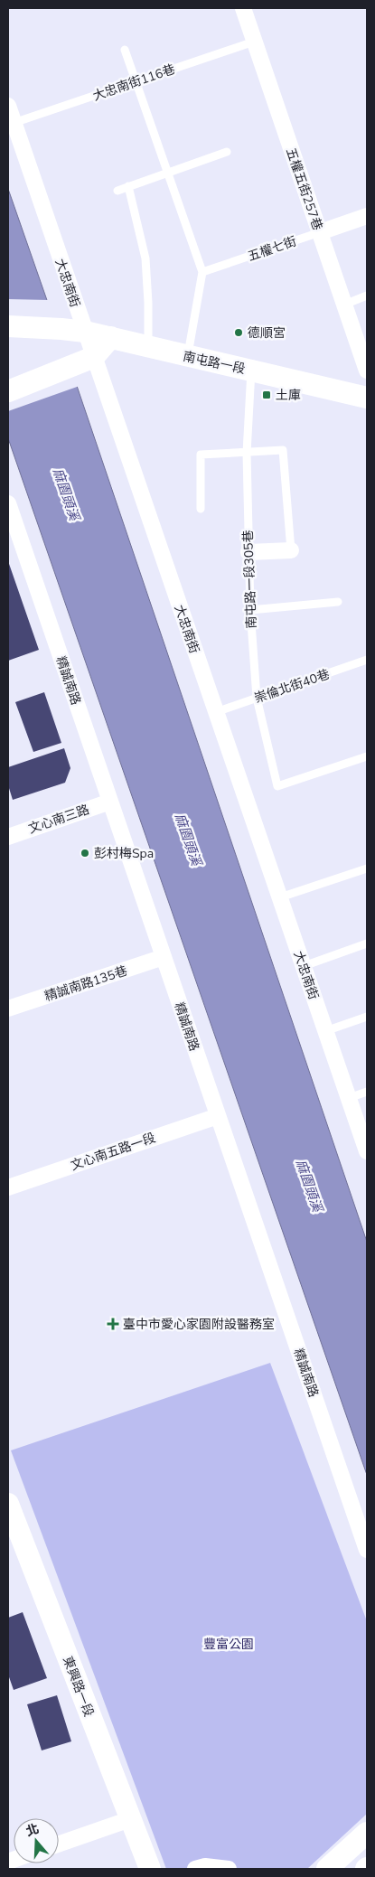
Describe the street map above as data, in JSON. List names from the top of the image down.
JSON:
{
  "streets": {
    "street": [
      "五權五街257巷",
      "五權七街",
      "大忠南街",
      "南屯路一段",
      "精誠南路",
      "文心南三路",
      "精誠南路135巷",
      "文心南五路一段",
      "東興路一段"
    ],
    "lane": ["大忠南街116巷", "南屯路一段305巷", "崇倫北街40巷"]
  },
  "crossings": [
    ["大忠南街116巷", "五權五街257巷"],
    ["大忠南街116巷", "大忠南街"],
    ["五權五街257巷", "五權七街"],
    ["大忠南街", "南屯路一段"],
    ["大忠南街", "崇倫北街40巷"],
    ["南屯路一段", "南屯路一段305巷"],
    ["南屯路一段305巷", "崇倫北街40巷"],
    ["精誠南路", "文心南三路"],
    ["精誠南路", "精誠南路135巷"],
    ["精誠南路", "文心南五路一段"]
  ],
  "water": ["麻園頭溪"],
  "parks": ["豐富公園"],
  "places": {
    "other": ["德順宮", "彭村梅Spa"],
    "transit": ["土庫"],
    "health": ["臺中市愛心家園附設醫務室"]
  },
  "north": "top"
}
